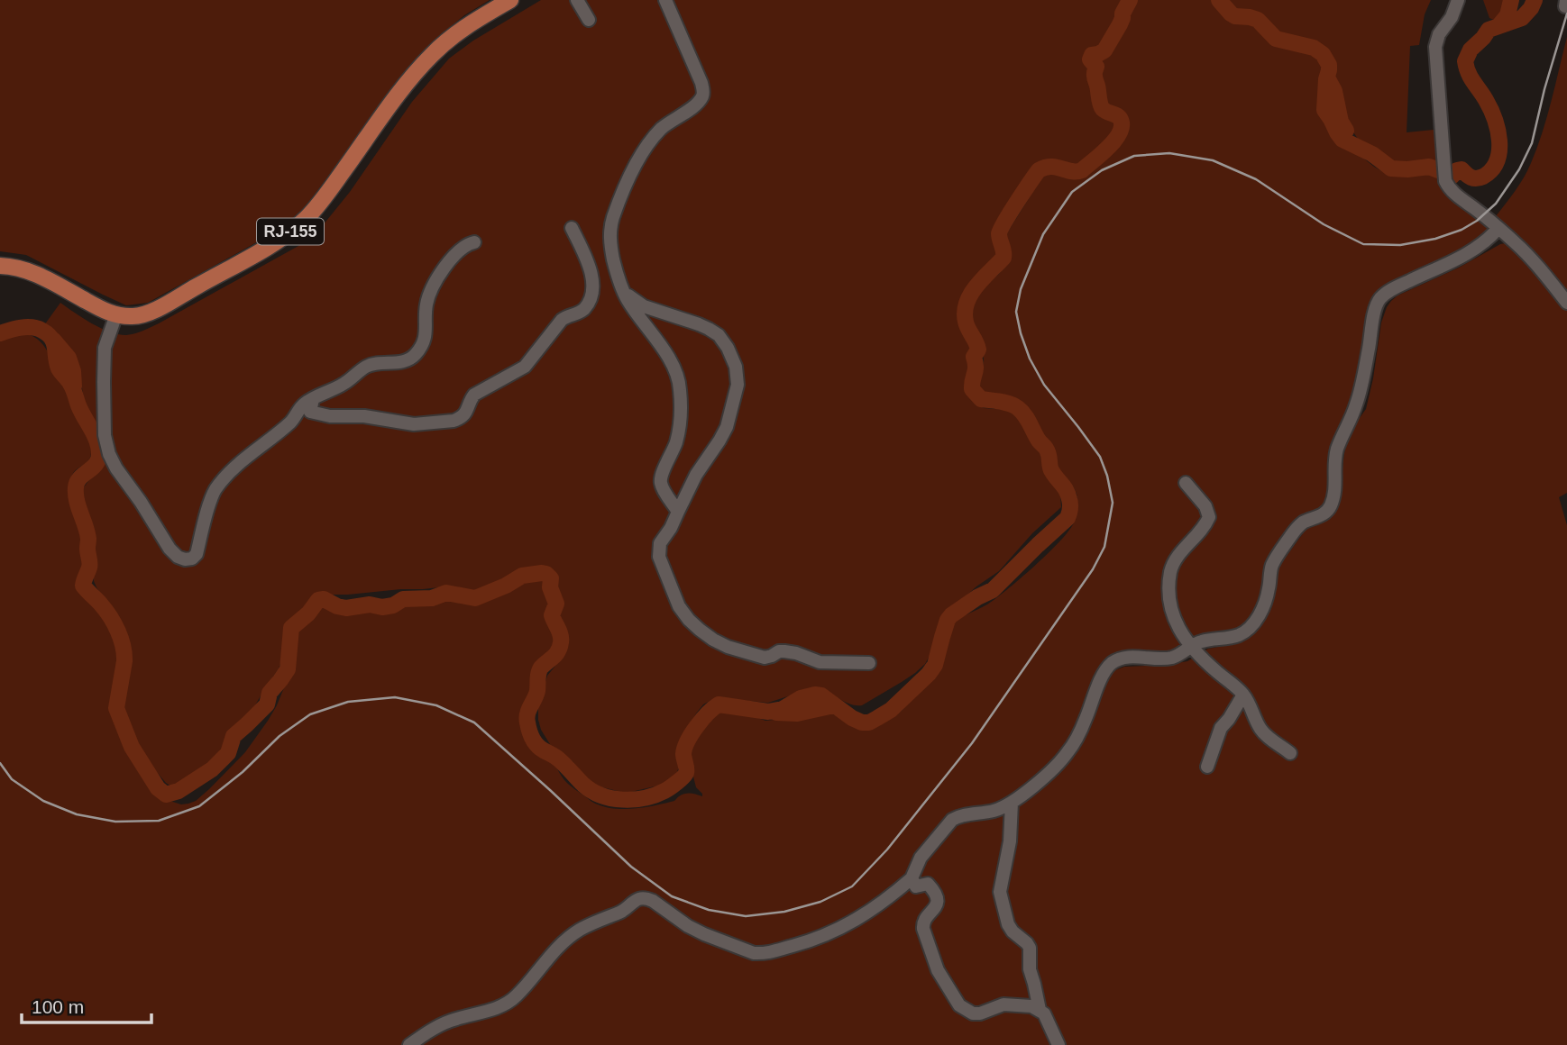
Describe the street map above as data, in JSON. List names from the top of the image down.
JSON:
{
  "streets": {
    "main road": ["RJ-155"]
  },
  "scale_bar": "100 m"
}
